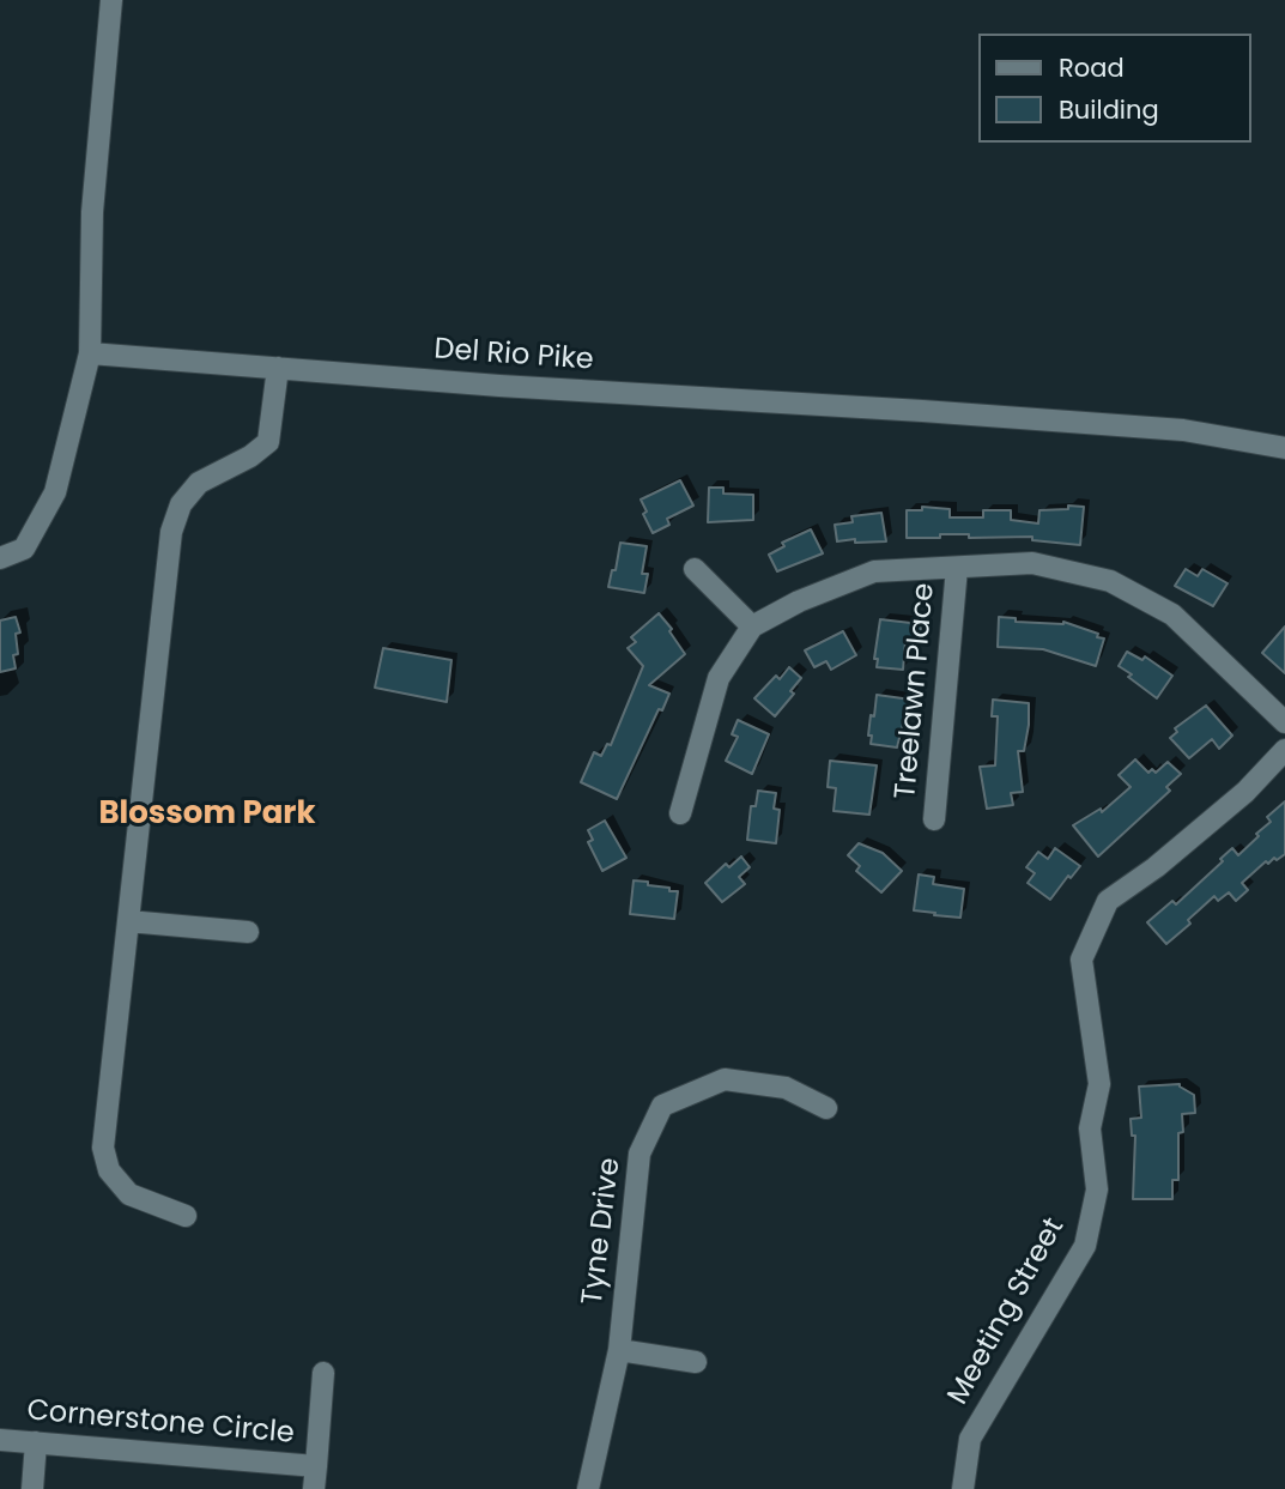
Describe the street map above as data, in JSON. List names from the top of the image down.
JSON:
{
  "streets": {
    "street": [
      "Del Rio Pike",
      "Treelawn Place",
      "Tyne Drive",
      "Meeting Street",
      "Cornerstone Circle"
    ]
  },
  "districts": ["Blossom Park"],
  "legend": ["Road", "Building"]
}
